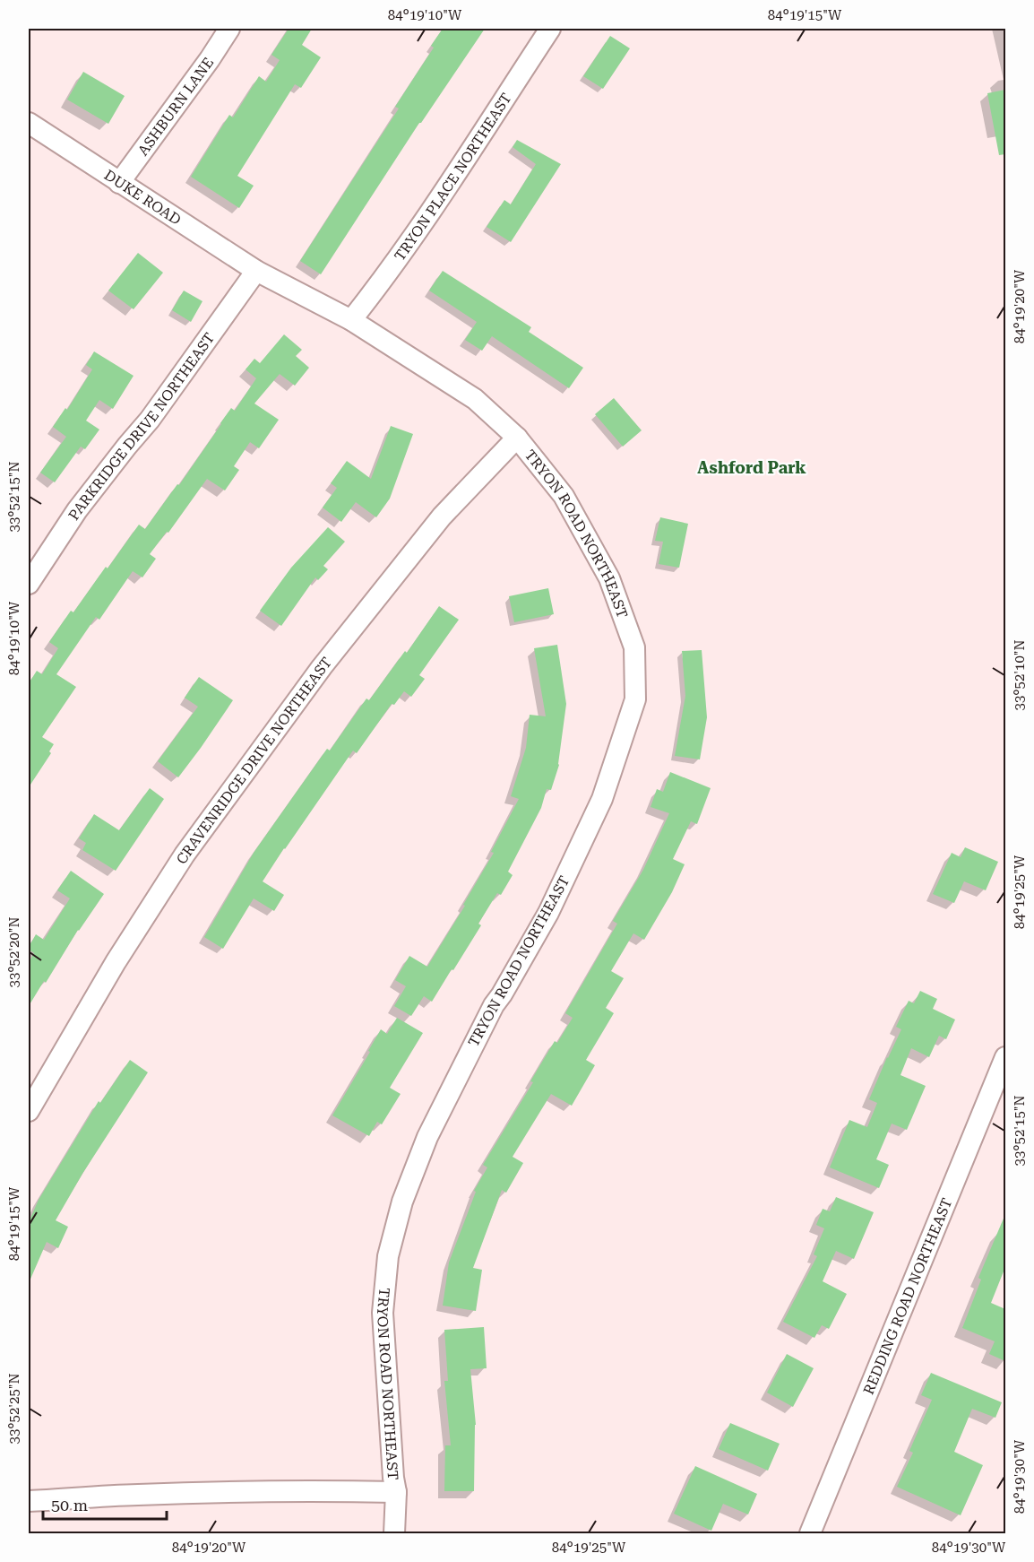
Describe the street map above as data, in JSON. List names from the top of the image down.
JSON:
{
  "streets": {
    "street": [
      "ASHBURN LANE",
      "TRYON PLACE NORTHEAST",
      "DUKE ROAD",
      "PARKRIDGE DRIVE NORTHEAST",
      "TRYON ROAD NORTHEAST",
      "CRAVENRIDGE DRIVE NORTHEAST",
      "REDDING ROAD NORTHEAST"
    ]
  },
  "crossings": [
    ["ASHBURN LANE", "DUKE ROAD"],
    ["TRYON PLACE NORTHEAST", "TRYON ROAD NORTHEAST"],
    ["DUKE ROAD", "PARKRIDGE DRIVE NORTHEAST"],
    ["DUKE ROAD", "TRYON ROAD NORTHEAST"],
    ["PARKRIDGE DRIVE NORTHEAST", "TRYON ROAD NORTHEAST"],
    ["TRYON ROAD NORTHEAST", "CRAVENRIDGE DRIVE NORTHEAST"]
  ],
  "districts": ["Ashford Park"],
  "scale_bar": "50 m",
  "coordinates": [
    "84°19'10\"W",
    "84°19'15\"W",
    "84°19'20\"W",
    "33°52'15\"N",
    "33°52'10\"N",
    "84°19'25\"W",
    "33°52'20\"N",
    "33°52'25\"N",
    "84°19'30\"W"
  ]
}
